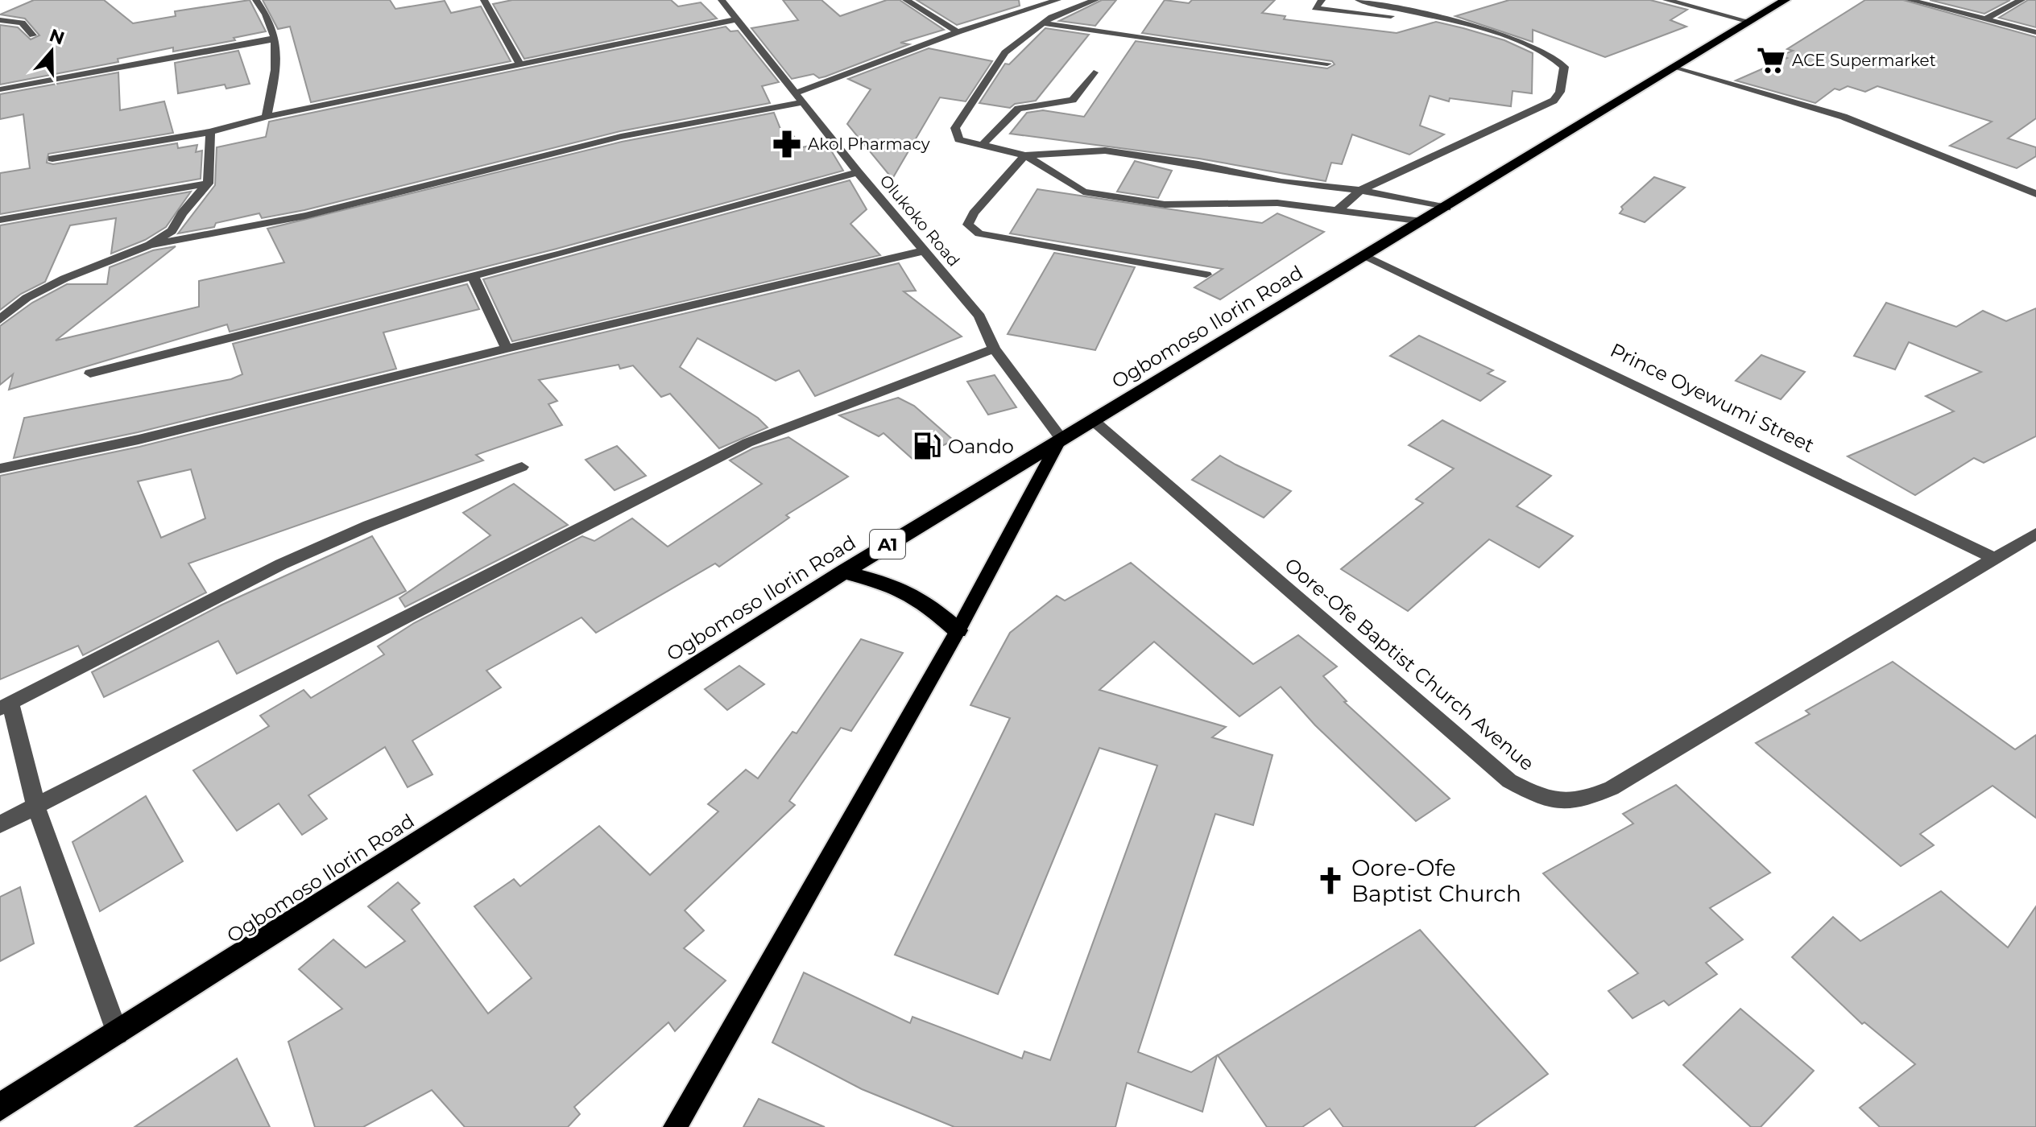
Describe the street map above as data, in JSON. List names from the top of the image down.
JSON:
{
  "streets": {
    "highway": ["Ogbomoso Ilorin Road", "A1"],
    "street": ["Olukoko Road", "Prince Oyewumi Street", "Oore-Ofe Baptist Church Avenue"]
  },
  "crossings": [
    ["Olukoko Road", "Ogbomoso Ilorin Road"],
    ["Ogbomoso Ilorin Road", "Prince Oyewumi Street"],
    ["Ogbomoso Ilorin Road", "Oore-Ofe Baptist Church Avenue"],
    ["Prince Oyewumi Street", "Oore-Ofe Baptist Church Avenue"]
  ],
  "places": {
    "supermarket": ["ACE Supermarket"],
    "pharmacy": ["Akol Pharmacy"],
    "fuel station": ["Oando"],
    "church": ["Oore-Ofe Baptist Church"]
  },
  "north": "top"
}
